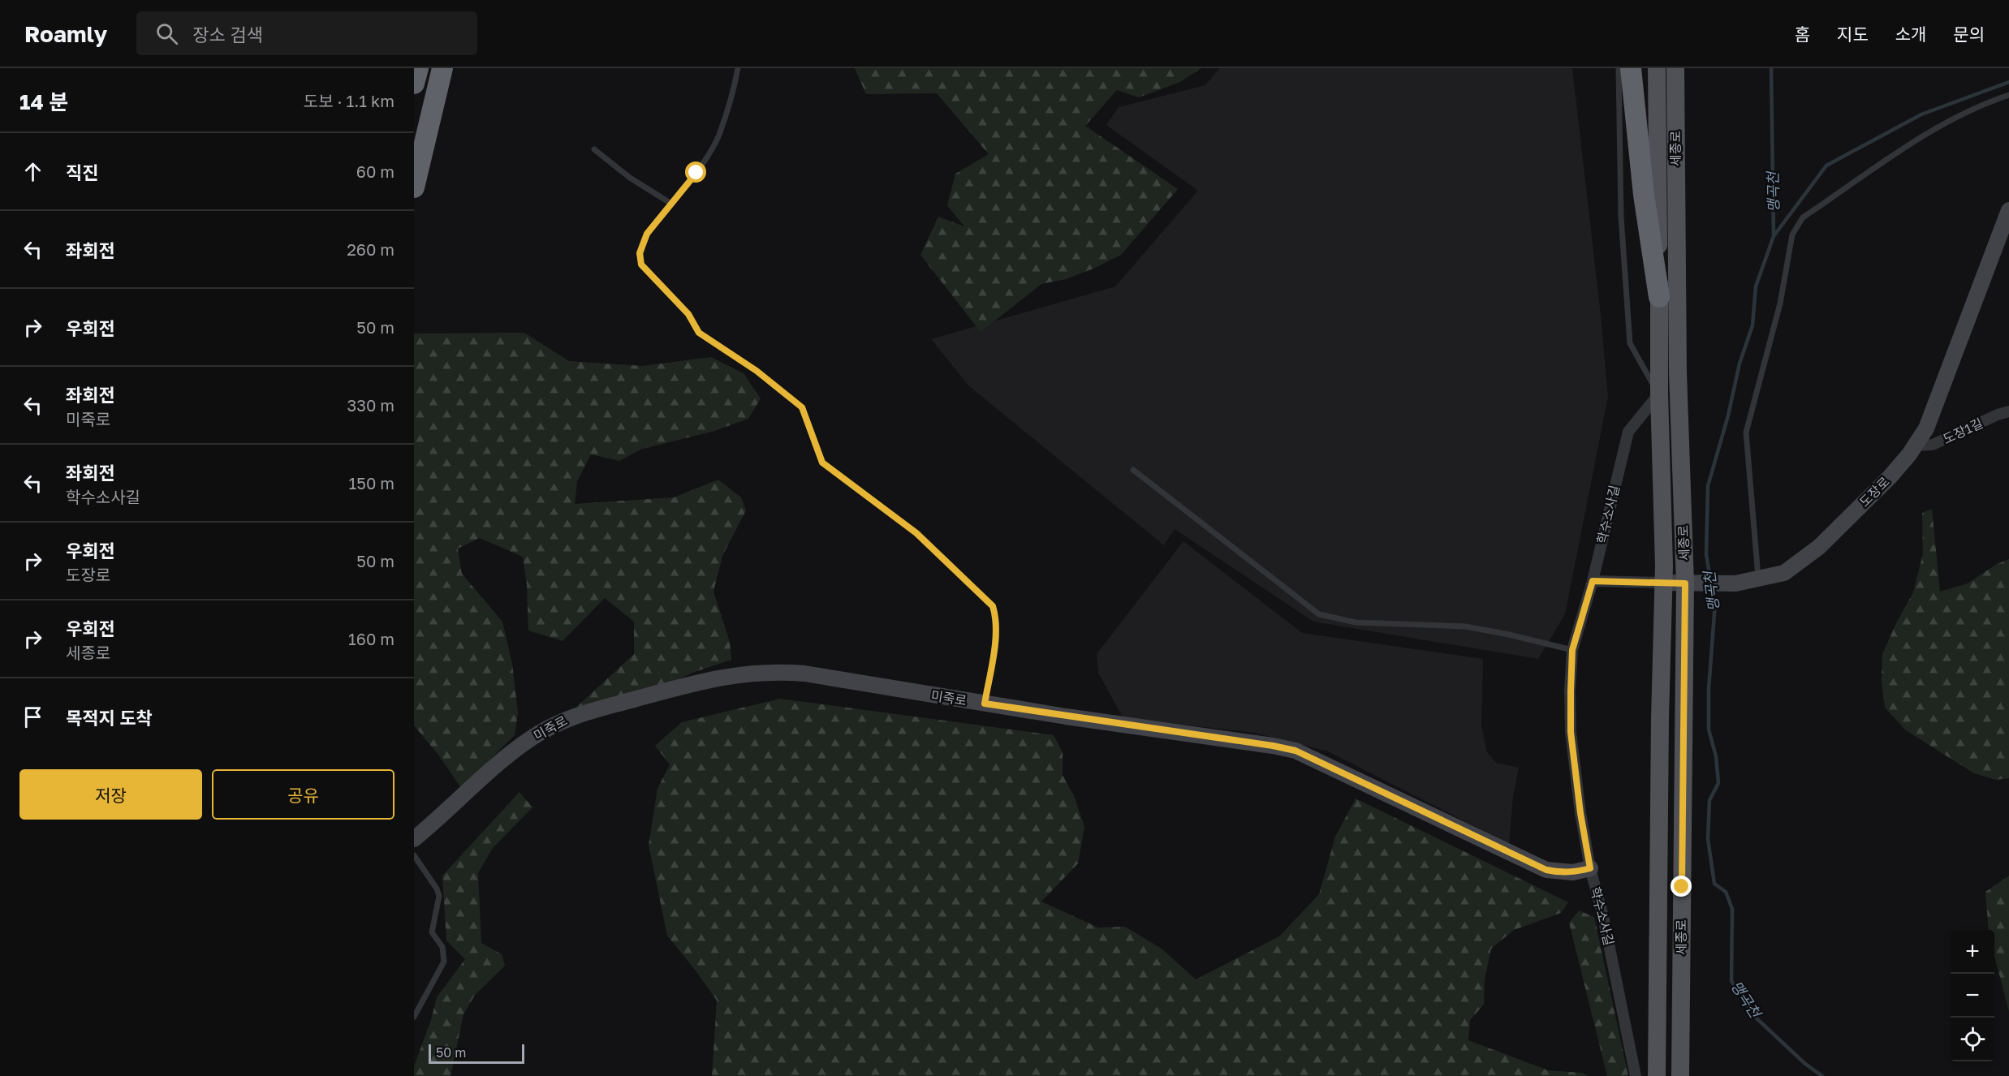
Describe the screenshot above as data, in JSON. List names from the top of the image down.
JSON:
{
  "streets": {
    "main road": ["세종로"],
    "street": [
      "도장1길",
      "도장로",
      "학수소사길",
      "미죽로"
    ]
  },
  "crossings": [
    ["세종로", "도장로"],
    ["세종로", "학수소사길"],
    ["도장1길", "도장로"],
    ["도장로", "학수소사길"],
    ["학수소사길", "미죽로"]
  ],
  "water": ["맹곡천"],
  "scale_bar": "50 m",
  "page": {
    "header": "Roamly",
    "search": "장소 검색",
    "nav": [
      "홈",
      "지도",
      "소개",
      "문의"
    ],
    "heading": ["14 분", "도보 · 1.1 km"],
    "list": [
      ["직진", "60 m"],
      ["좌회전", "260 m"],
      ["우회전", "50 m"],
      ["좌회전", "미죽로", "330 m"],
      ["좌회전", "학수소사길", "150 m"],
      ["우회전", "도장로", "50 m"],
      ["우회전", "세종로", "160 m"],
      "목적지 도착"
    ],
    "buttons": ["저장", "공유"],
    "map_buttons": ["+", "−"],
    "scale": "50 m"
  }
}
